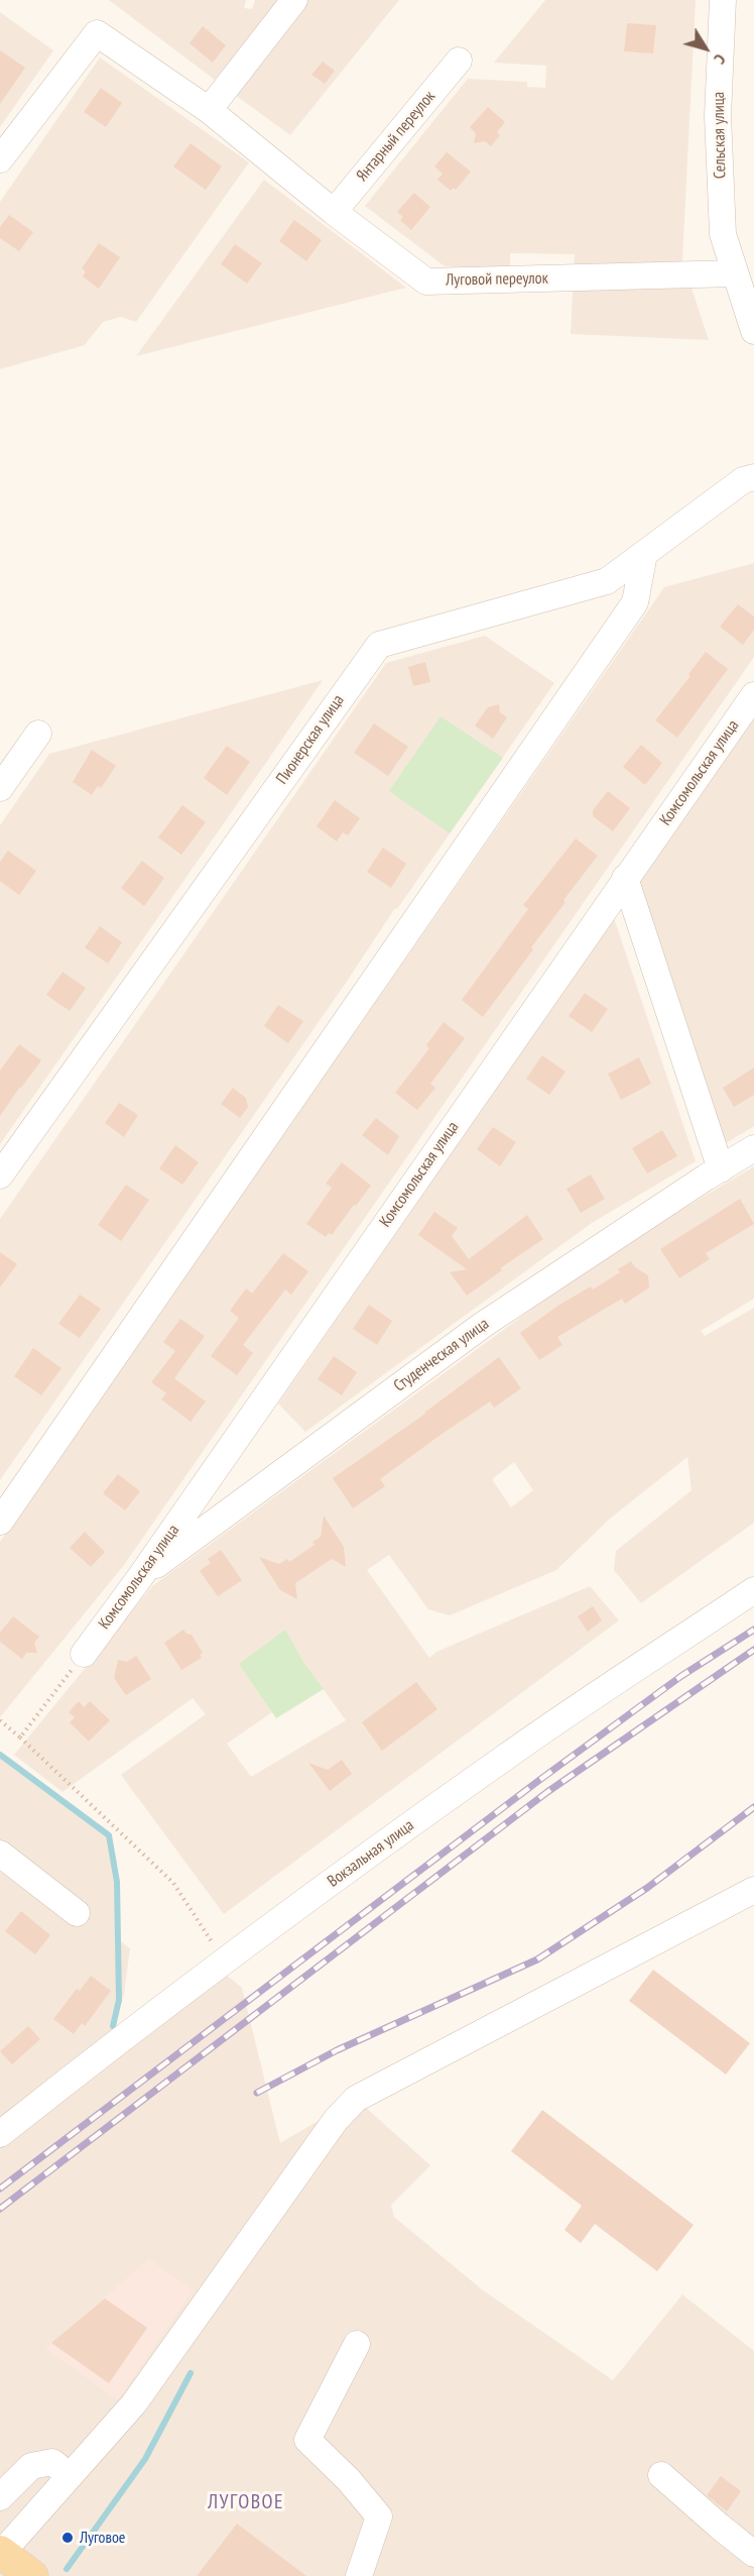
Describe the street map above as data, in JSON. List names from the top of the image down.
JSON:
{
  "streets": {
    "street": [
      "Сельская улица",
      "Янтарный переулок",
      "Луговой переулок",
      "Пионерская улица",
      "Комсомольская улица",
      "Студенческая улица",
      "Вокзальная улица"
    ]
  },
  "crossings": [
    ["Сельская улица", "Луговой переулок"],
    ["Янтарный переулок", "Луговой переулок"],
    ["Комсомольская улица", "Студенческая улица"]
  ],
  "districts": ["ЛУГОВОЕ"],
  "places": ["Луговое"],
  "north": "bottom right"
}
